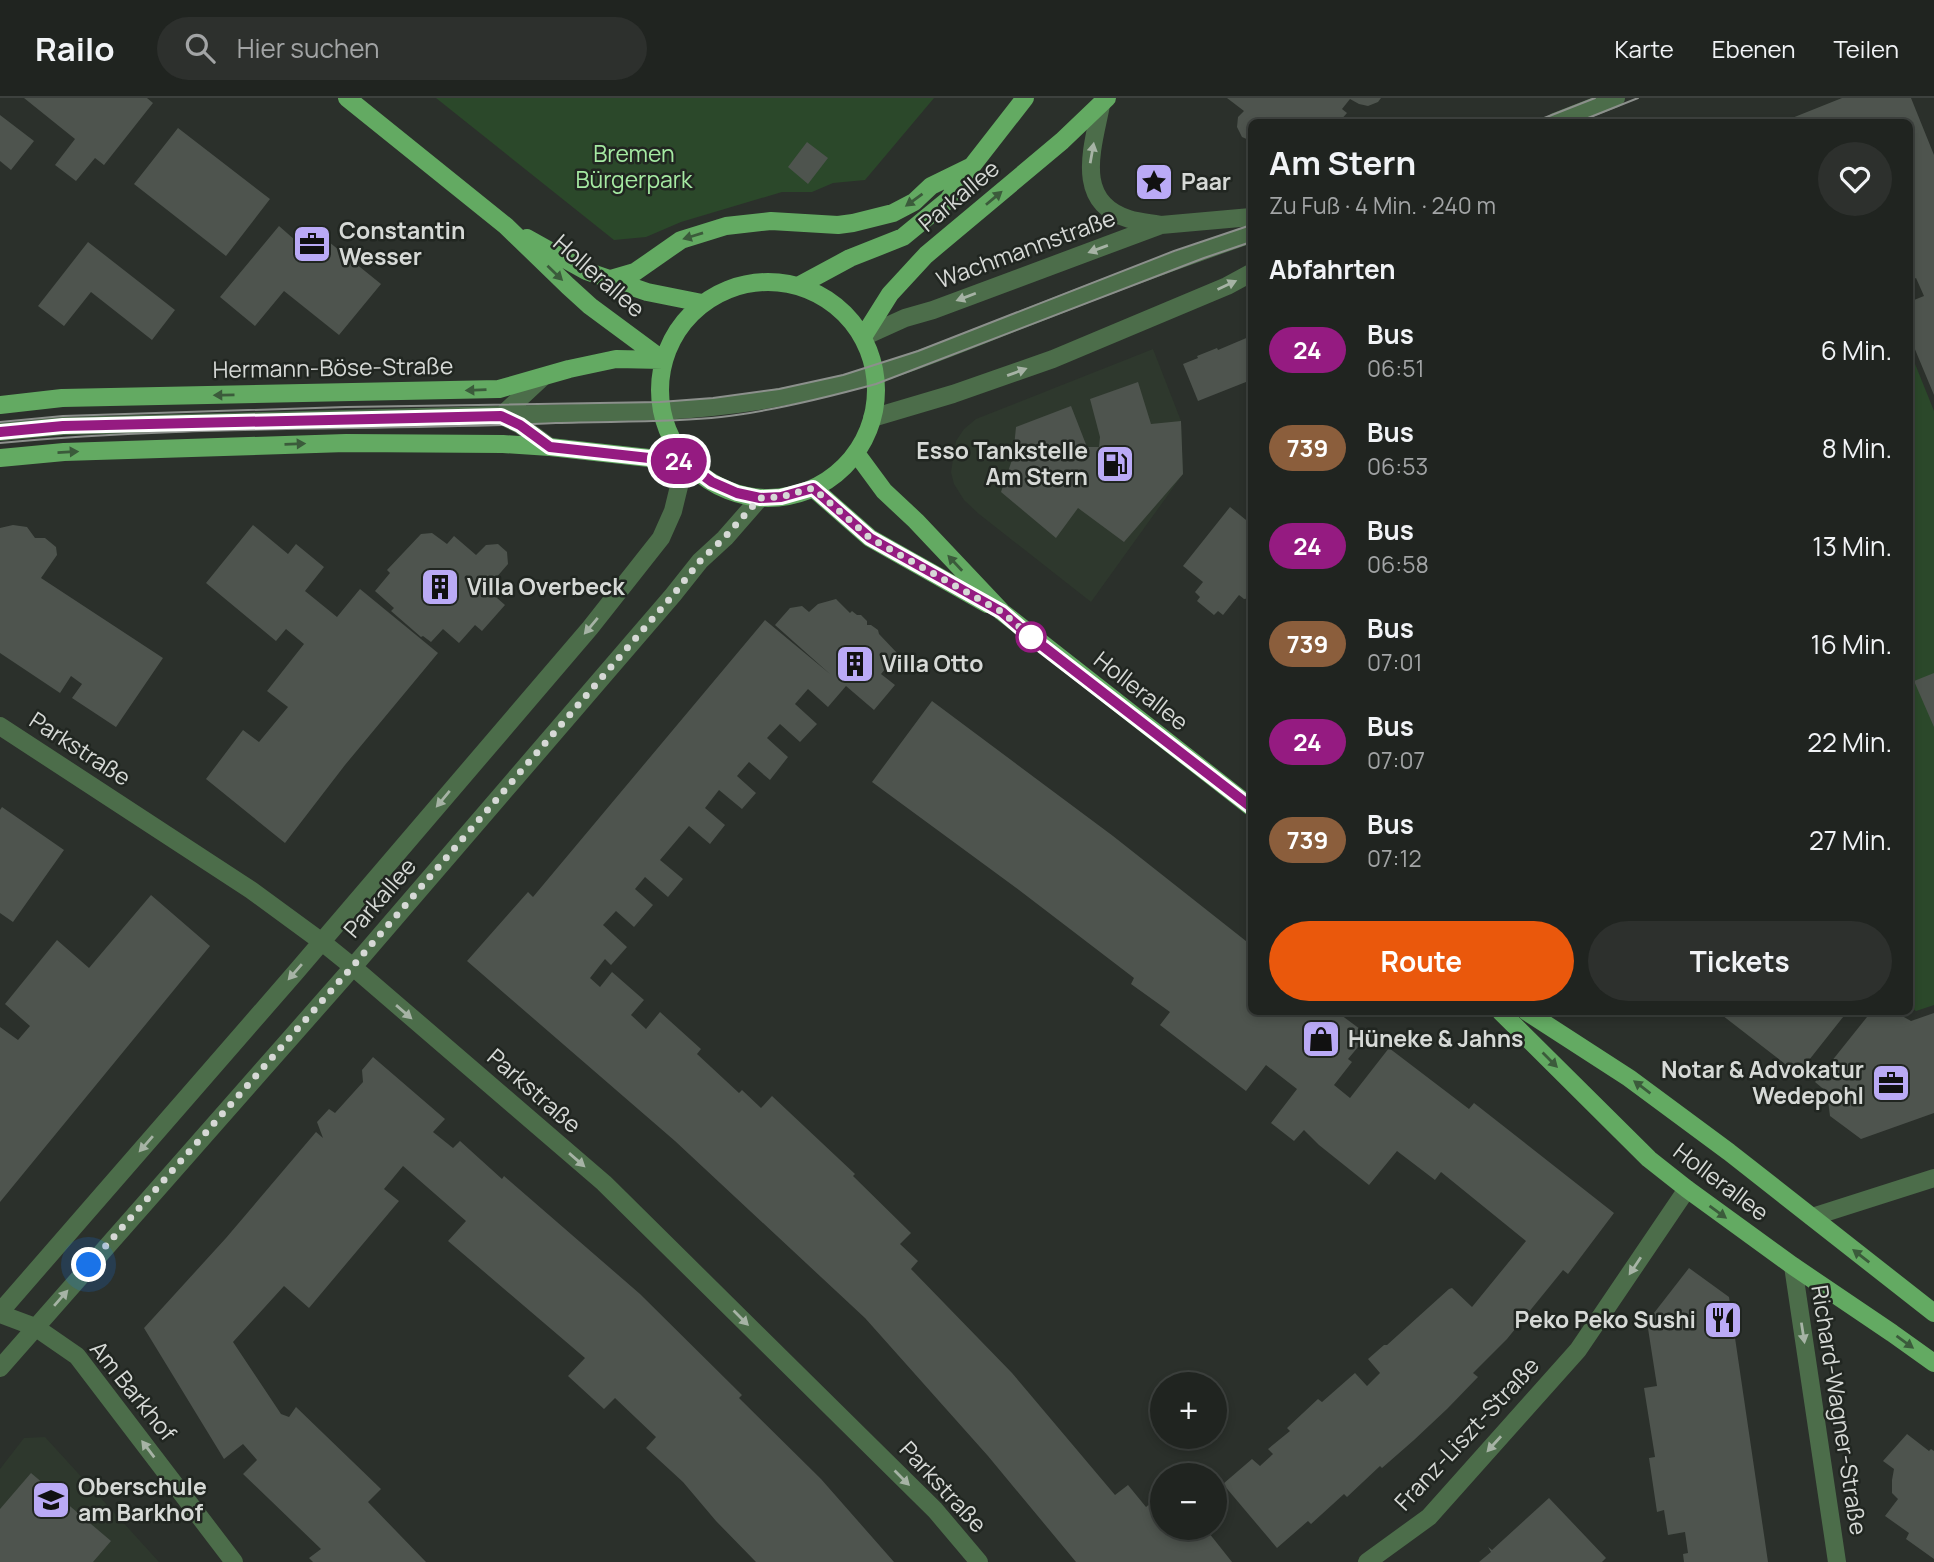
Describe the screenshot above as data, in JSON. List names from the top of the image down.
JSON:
{
  "streets": {
    "main road": ["Parkallee", "Hollerallee", "Hermann-Böse-Straße"],
    "street": [
      "Wachmannstraße",
      "Parkstraße",
      "Am Barkhof",
      "Richard-Wagner-Straße",
      "Franz-Liszt-Straße"
    ]
  },
  "crossings": [
    ["Parkallee", "Wachmannstraße"],
    ["Parkallee", "Parkstraße"],
    ["Parkallee", "Am Barkhof"],
    ["Hollerallee", "Hermann-Böse-Straße"],
    ["Hollerallee", "Richard-Wagner-Straße"],
    ["Hollerallee", "Franz-Liszt-Straße"]
  ],
  "one_way": [
    "Parkstraße",
    "Am Barkhof",
    "Richard-Wagner-Straße",
    "Franz-Liszt-Straße"
  ],
  "parks": ["Bremen Bürgerpark"],
  "places": {
    "place": ["Paar"],
    "office": ["Constantin Wesser", "Notar & Advokatur Wedepohl"],
    "fuel station": ["Esso Tankstelle Am Stern"],
    "building": ["Villa Overbeck", "Villa Otto"],
    "shop": ["Hüneke & Jahns"],
    "restaurant": ["Peko Peko Sushi"],
    "school or university": ["Oberschule am Barkhof"]
  },
  "lines": ["bus line 24"],
  "page": {
    "header": "Railo",
    "search": "Hier suchen",
    "nav": ["Karte", "Ebenen", "Teilen"],
    "on_map": "24",
    "heading": [
      ["Am Stern", "Zu Fuß · 4 Min. · 240 m"],
      "Abfahrten"
    ],
    "list": [
      {
        "mark": "24",
        "name": "Bus",
        "note": "06:51",
        "value": "6 Min."
      },
      {
        "mark": "739",
        "name": "Bus",
        "note": "06:53",
        "value": "8 Min."
      },
      {
        "mark": "24",
        "name": "Bus",
        "note": "06:58",
        "value": "13 Min."
      },
      {
        "mark": "739",
        "name": "Bus",
        "note": "07:01",
        "value": "16 Min."
      },
      {
        "mark": "24",
        "name": "Bus",
        "note": "07:07",
        "value": "22 Min."
      },
      {
        "mark": "739",
        "name": "Bus",
        "note": "07:12",
        "value": "27 Min."
      }
    ],
    "buttons": ["Route", "Tickets"],
    "map_buttons": ["+", "−"]
  }
}
